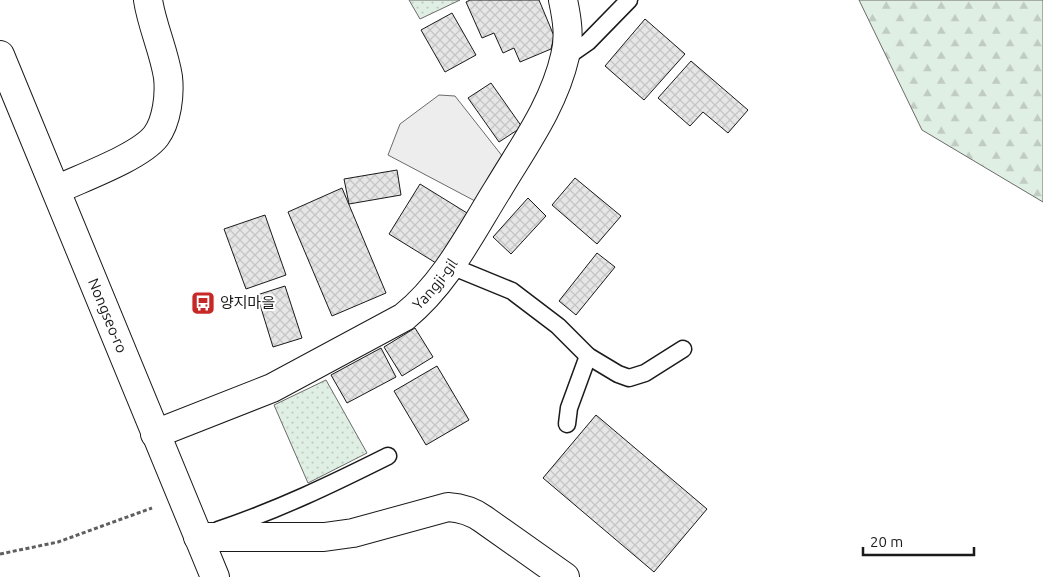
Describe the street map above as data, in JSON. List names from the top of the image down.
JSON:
{
  "streets": {
    "street": ["Yangji-gil", "Nongseo-ro"]
  },
  "crossings": [
    ["Yangji-gil", "Nongseo-ro"]
  ],
  "places": {
    "bus stop": ["양지마을"]
  },
  "scale_bar": "20 m"
}
